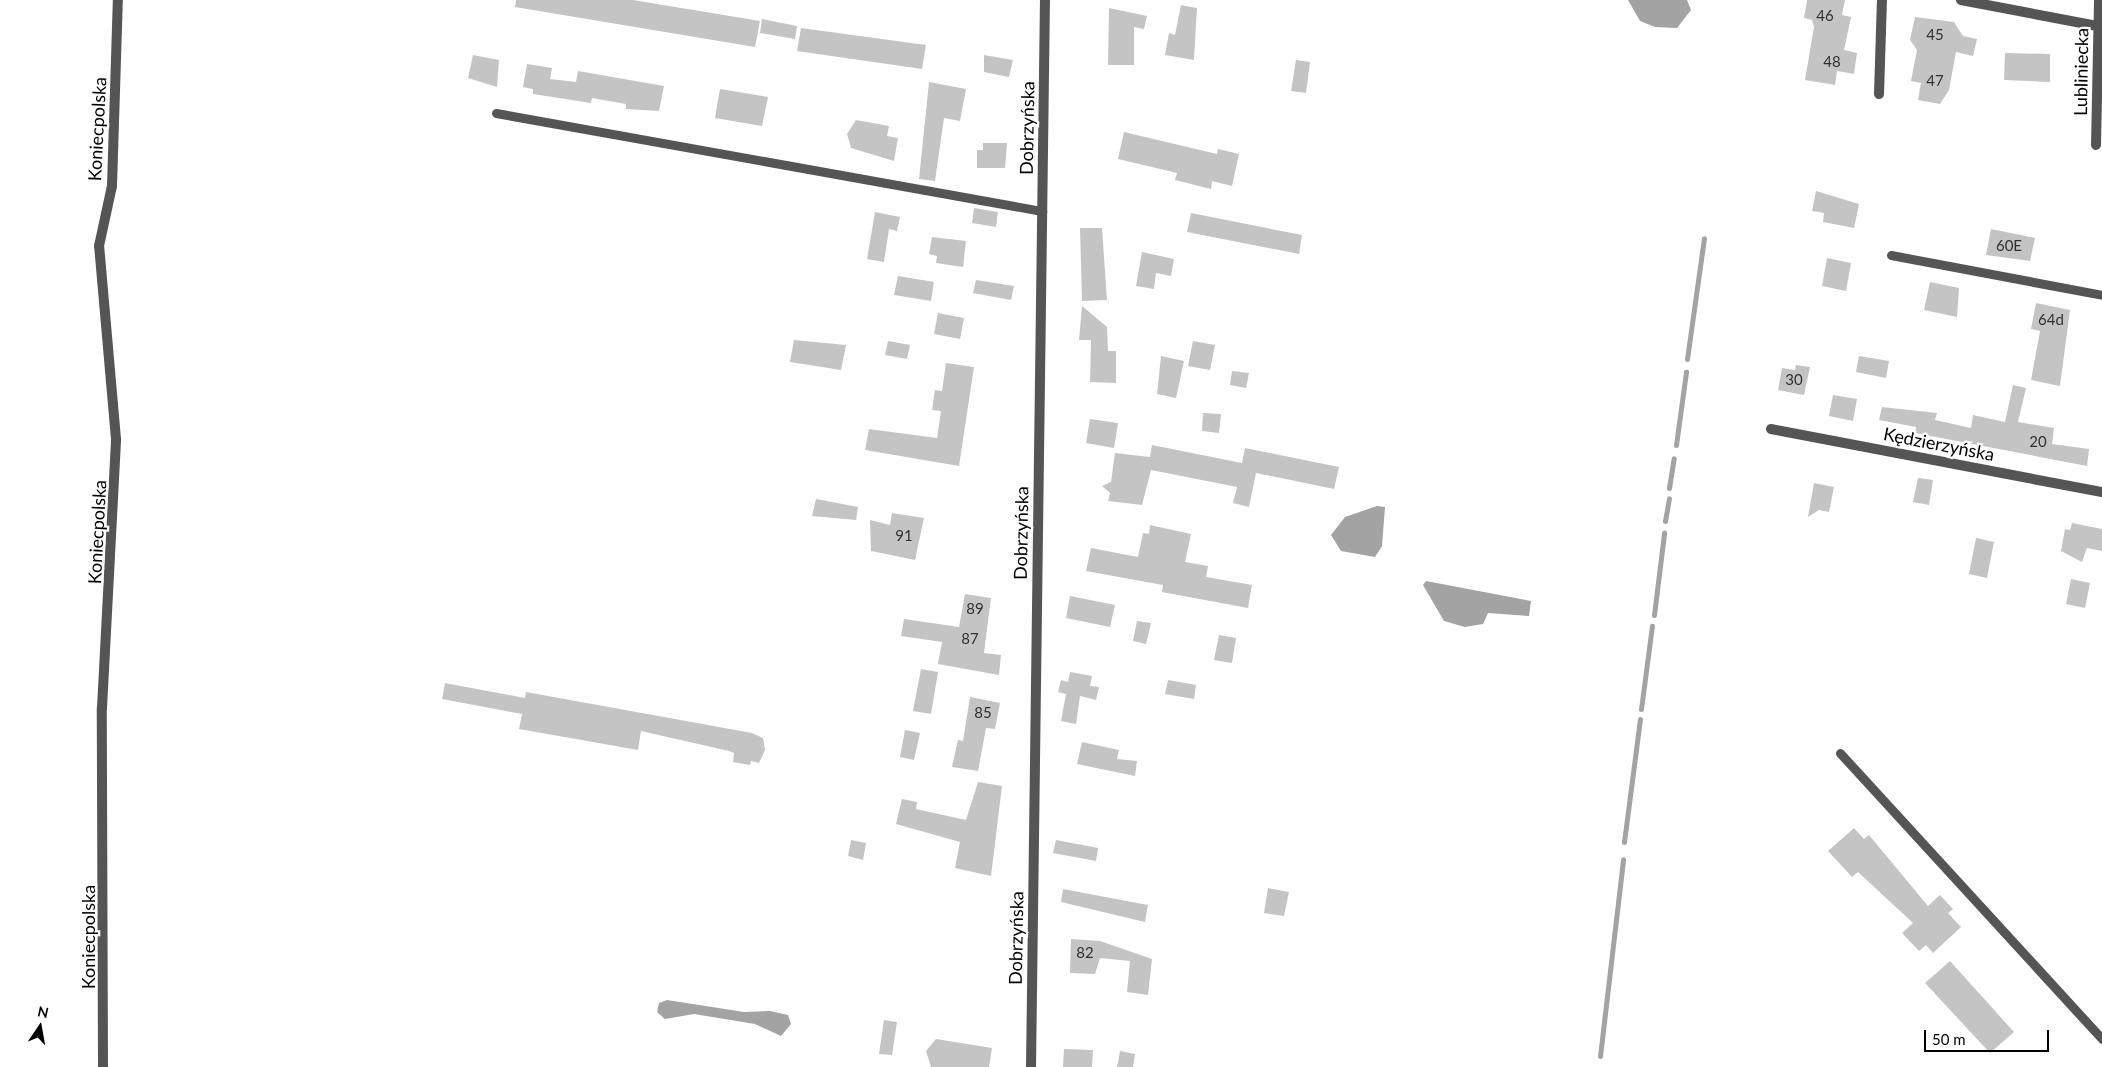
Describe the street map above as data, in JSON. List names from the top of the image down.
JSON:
{
  "streets": {
    "street": [
      "Lubliniecka",
      "Dobrzyńska",
      "Koniecpolska",
      "Kędzierzyńska"
    ]
  },
  "house_numbers": [
    "46",
    "45",
    "48",
    "47",
    "60E",
    "64d",
    "30",
    "20",
    "91",
    "89",
    "87",
    "85",
    "82"
  ],
  "scale_bar": "50 m",
  "north": "top"
}
